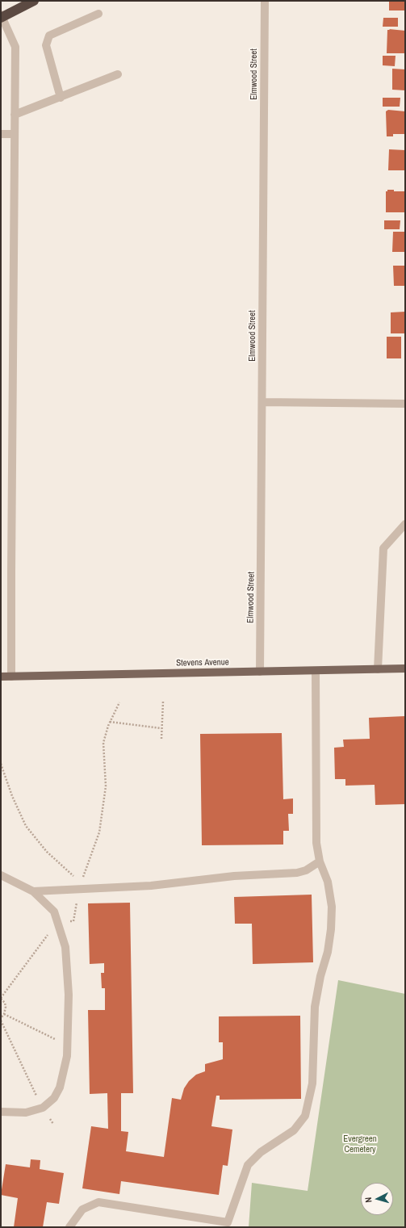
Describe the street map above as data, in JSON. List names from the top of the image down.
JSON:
{
  "streets": {
    "main road": ["Stevens Avenue"],
    "street": ["Elmwood Street"]
  },
  "crossings": [
    ["Elmwood Street", "Stevens Avenue"]
  ],
  "parks": ["Evergreen Cemetery"],
  "north": "left"
}
